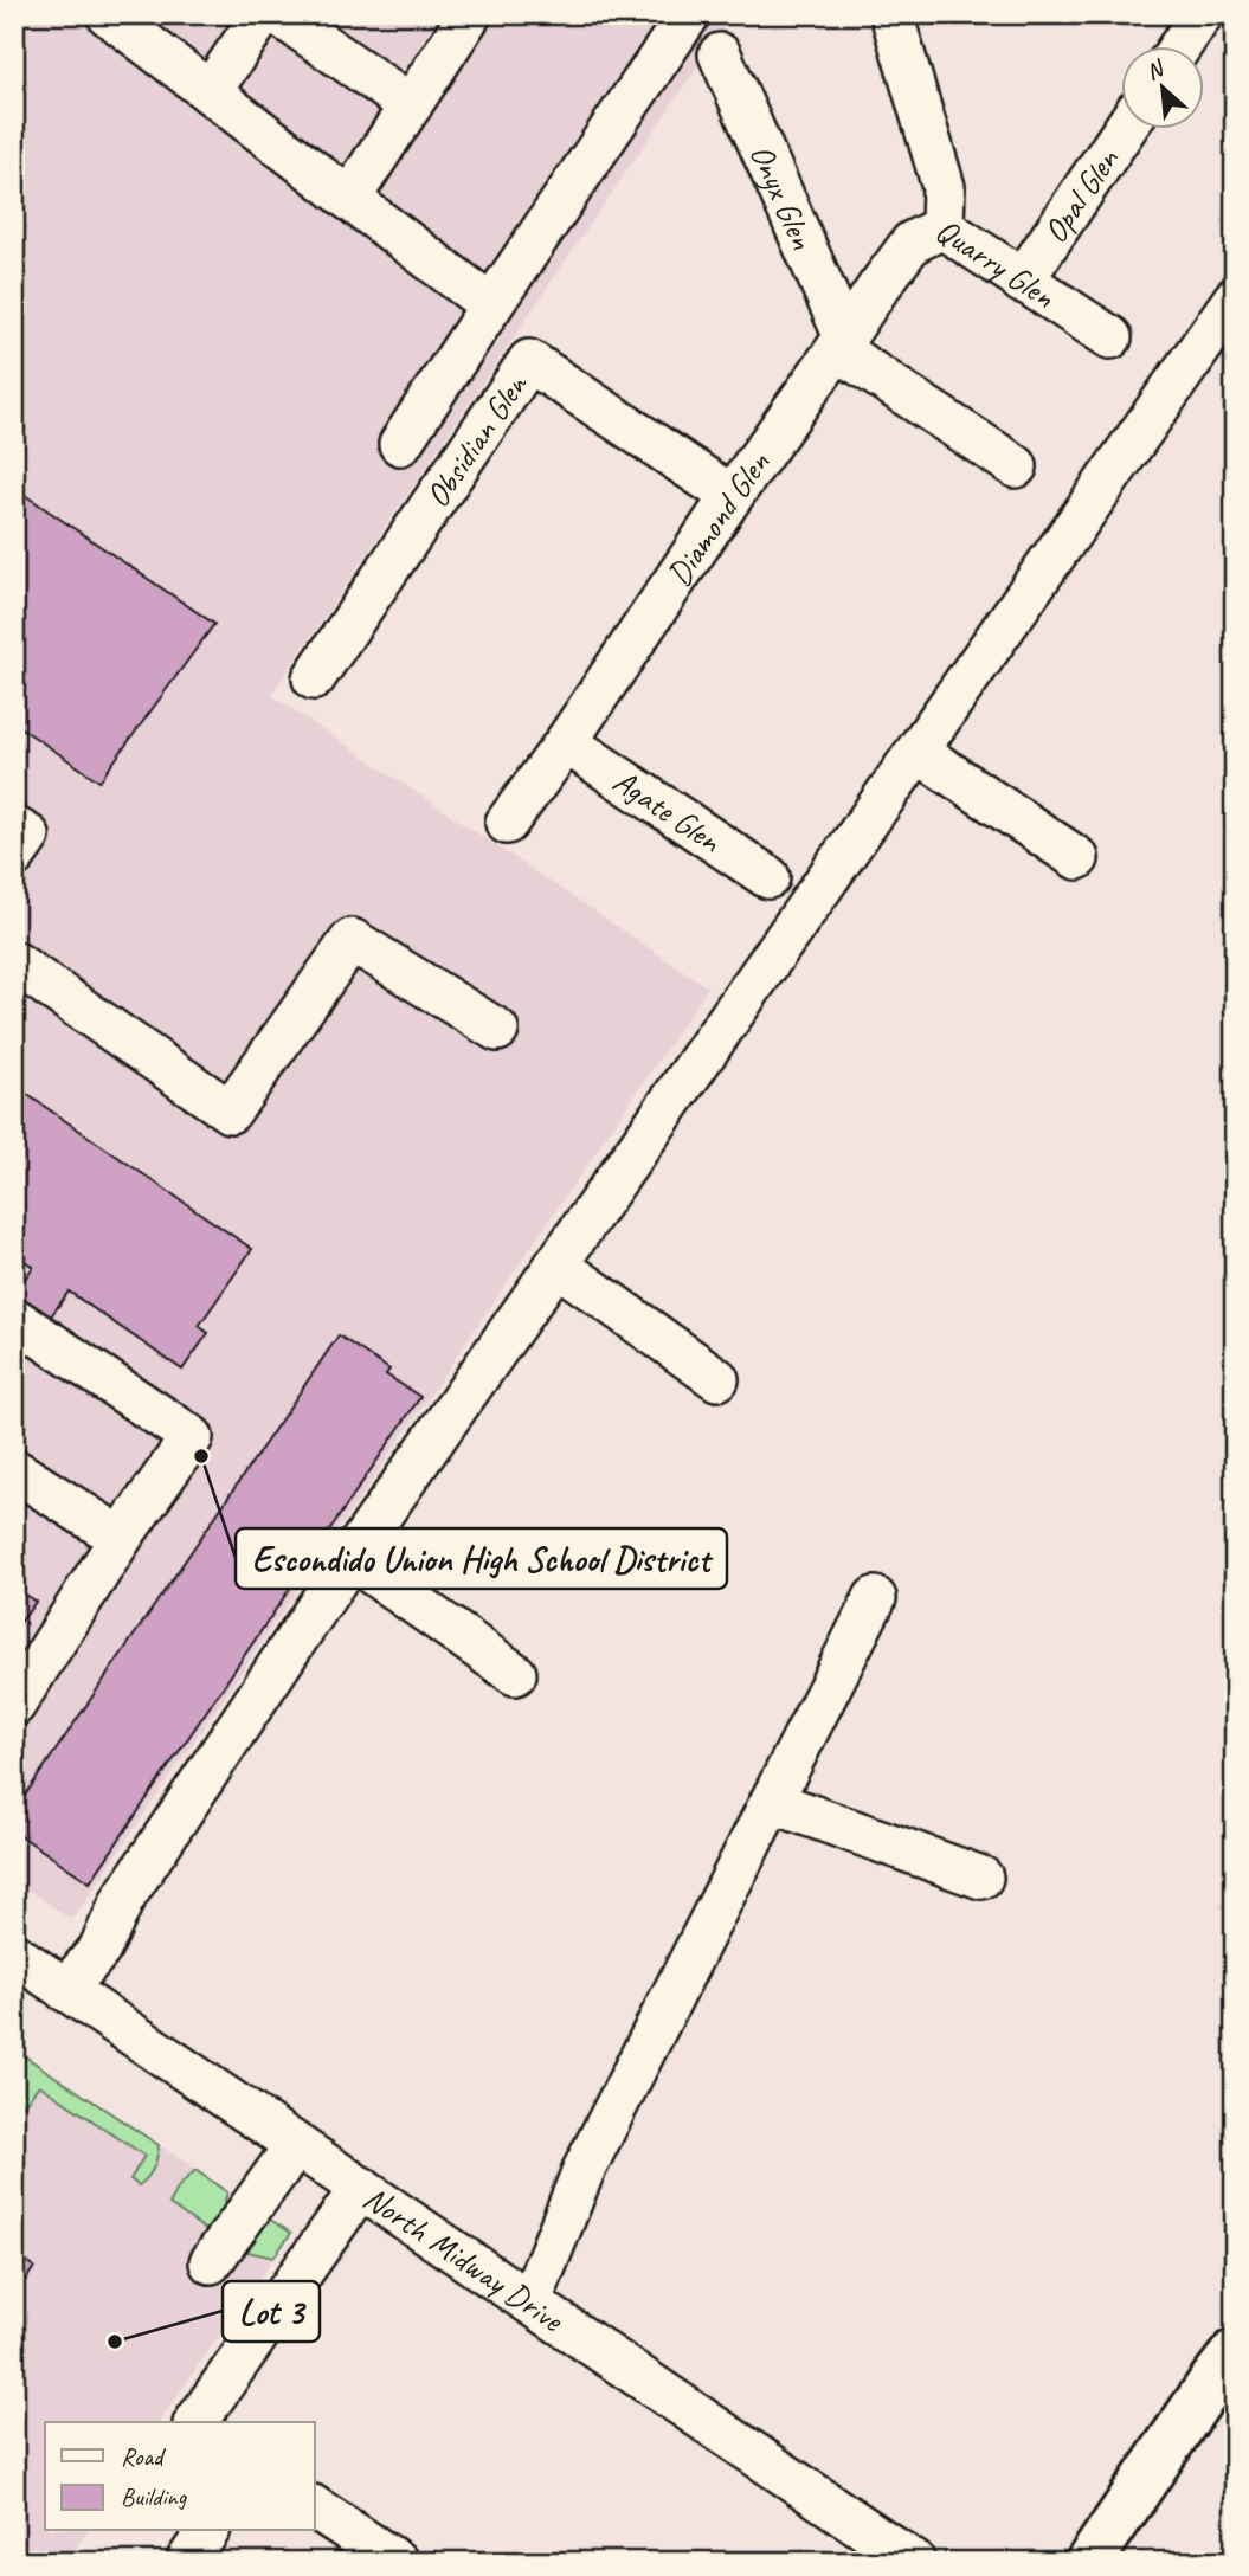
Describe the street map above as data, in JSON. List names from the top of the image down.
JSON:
{
  "streets": {
    "street": [
      "Onyx Glen",
      "Opal Glen",
      "Quarry Glen",
      "Obsidian Glen",
      "Diamond Glen",
      "Agate Glen",
      "North Midway Drive"
    ]
  },
  "crossings": [
    ["Onyx Glen", "Diamond Glen"],
    ["Opal Glen", "Quarry Glen"],
    ["Quarry Glen", "Diamond Glen"],
    ["Obsidian Glen", "Diamond Glen"],
    ["Diamond Glen", "Agate Glen"]
  ],
  "places": ["Escondido Union High School District", "Lot 3"],
  "legend": ["Road", "Building"],
  "north": "top left"
}
